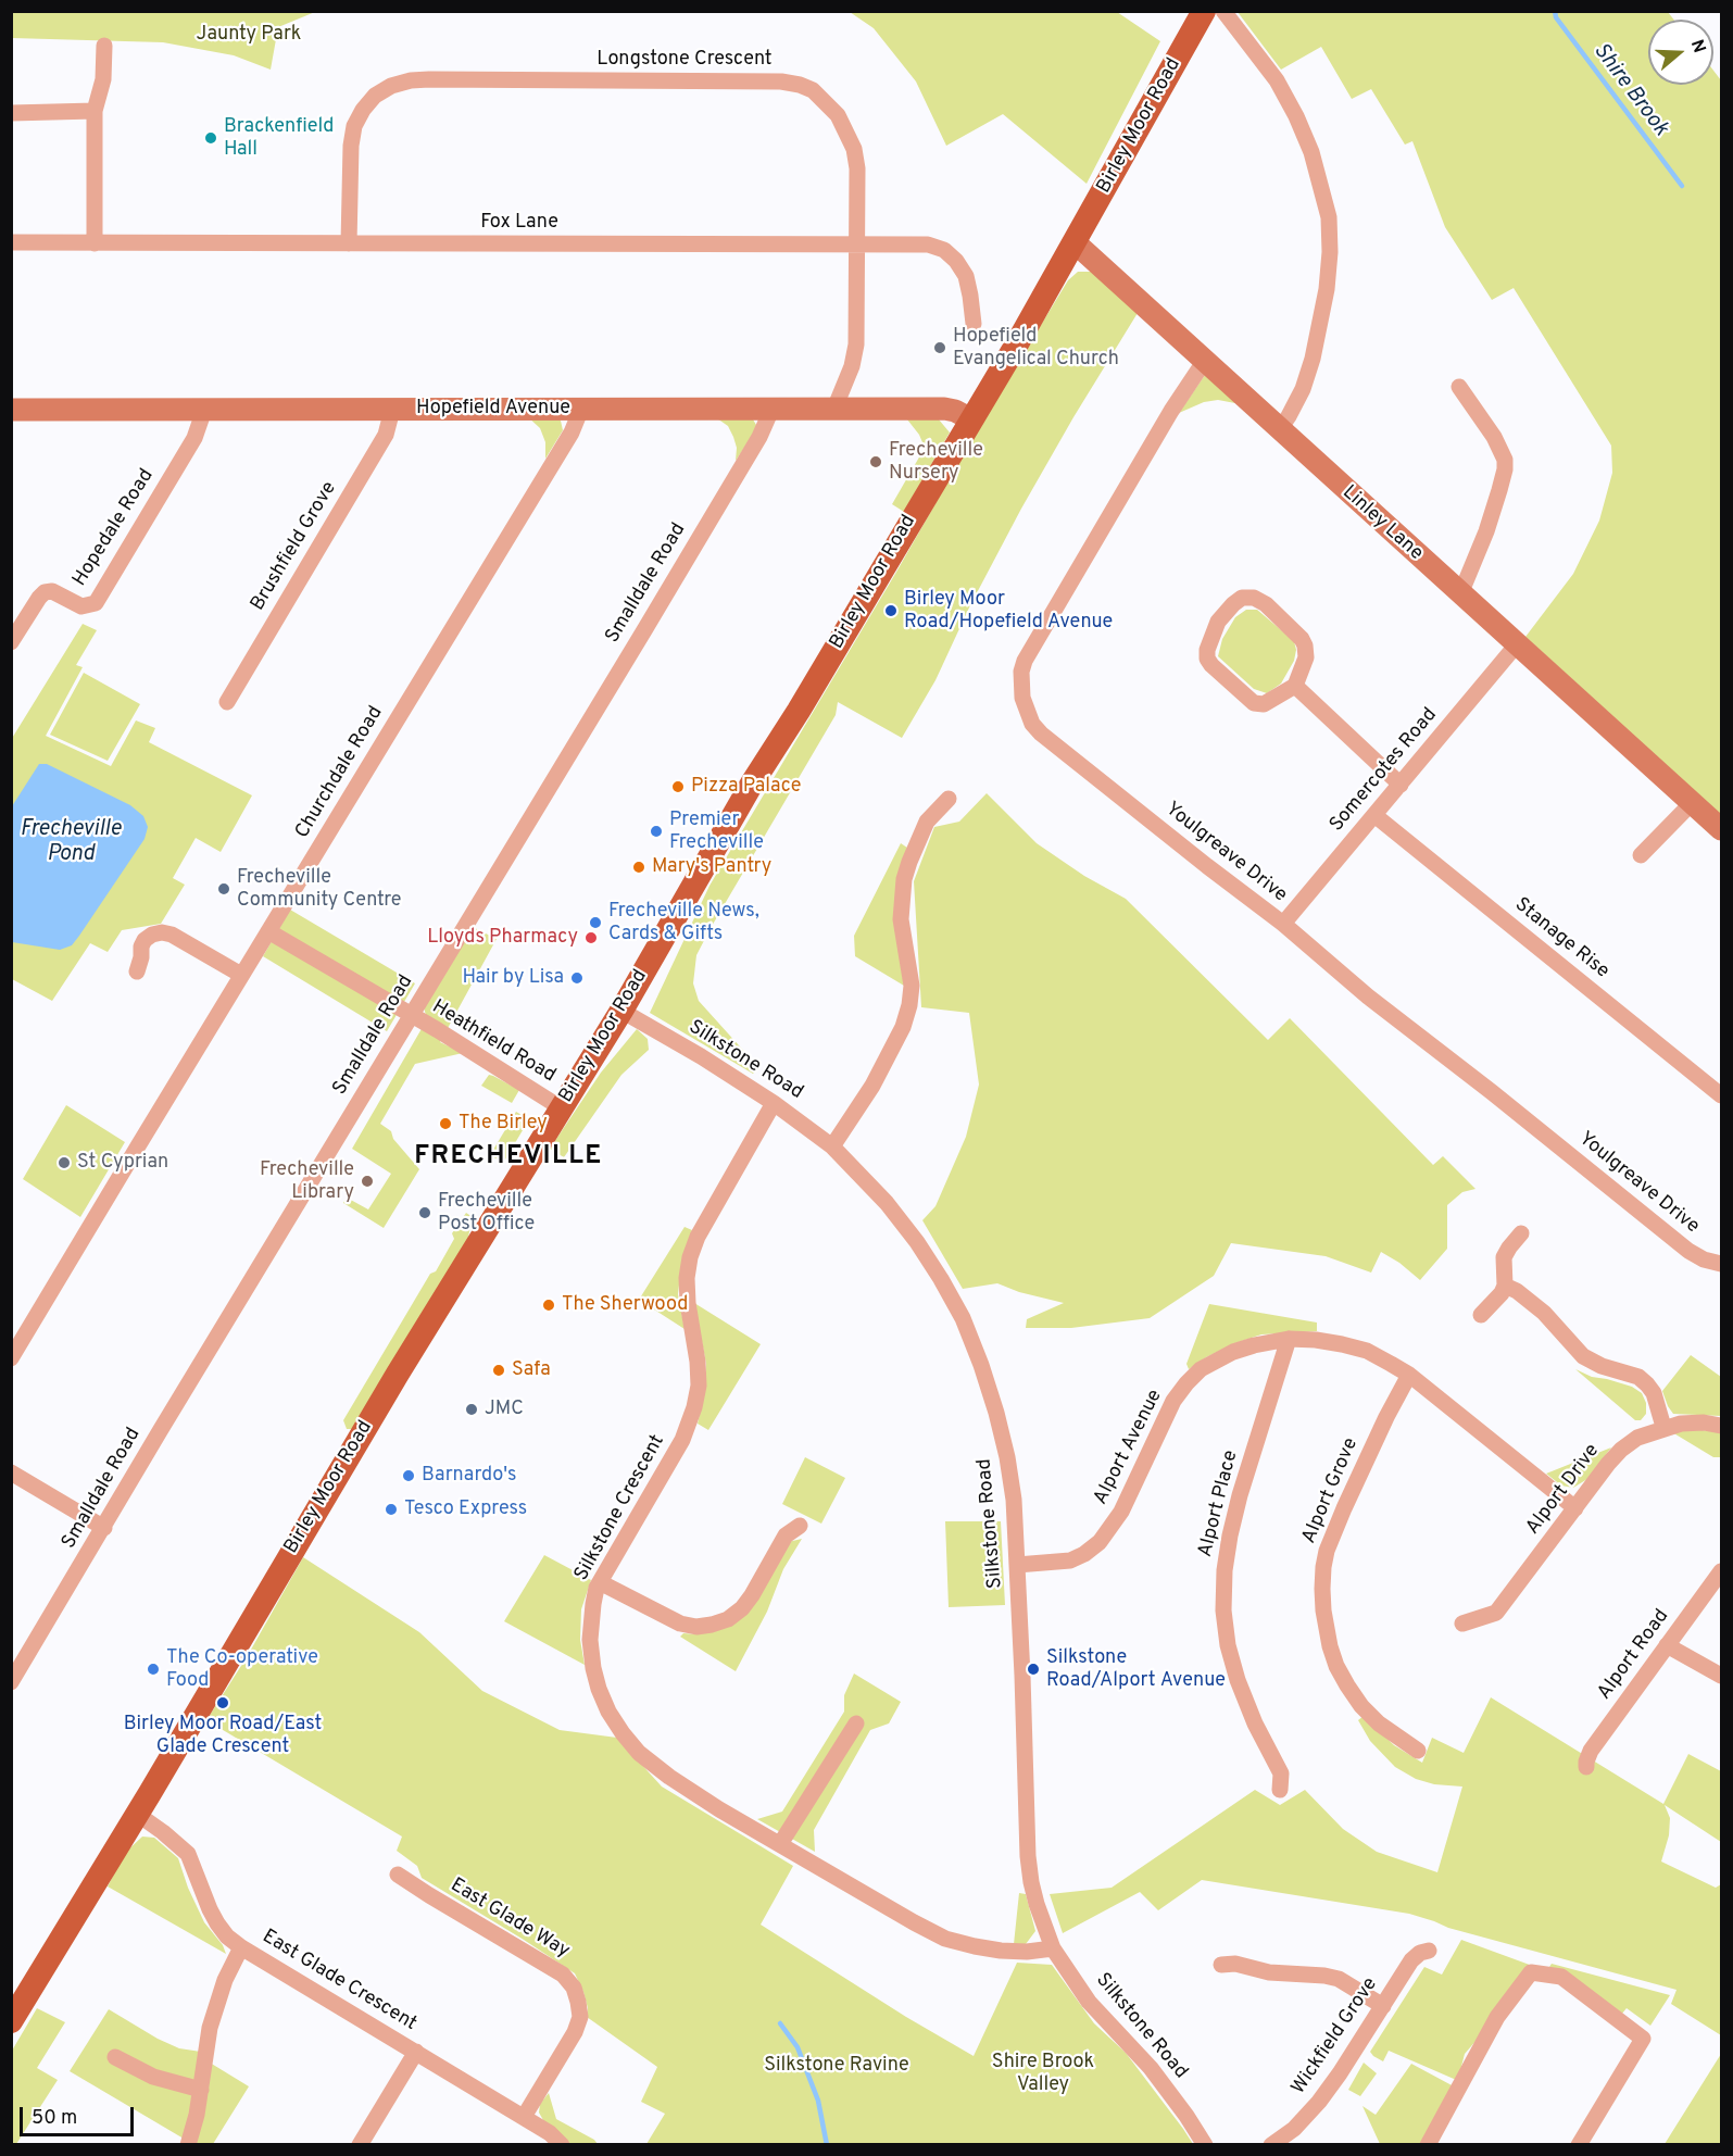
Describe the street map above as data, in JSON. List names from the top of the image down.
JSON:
{
  "streets": {
    "main road": ["Birley Moor Road"],
    "street": [
      "Longstone Crescent",
      "Fox Lane",
      "Hopefield Avenue",
      "Linley Lane",
      "Hopedale Road",
      "Brushfield Grove",
      "Smalldale Road",
      "Somercotes Road",
      "Churchdale Road",
      "Youlgreave Drive",
      "Stanage Rise",
      "Heathfield Road",
      "Silkstone Road",
      "Alport Avenue",
      "Alport Drive",
      "Alport Grove",
      "Alport Place",
      "Silkstone Crescent",
      "Alport Road",
      "East Glade Way",
      "East Glade Crescent",
      "Wickfield Grove"
    ]
  },
  "crossings": [
    ["Longstone Crescent", "Fox Lane"],
    ["Longstone Crescent", "Hopefield Avenue"],
    ["Birley Moor Road", "Hopefield Avenue"],
    ["Birley Moor Road", "Linley Lane"],
    ["Birley Moor Road", "Heathfield Road"],
    ["Birley Moor Road", "Silkstone Road"],
    ["Birley Moor Road", "East Glade Crescent"],
    ["Hopefield Avenue", "Hopedale Road"],
    ["Hopefield Avenue", "Brushfield Grove"],
    ["Hopefield Avenue", "Smalldale Road"],
    ["Hopefield Avenue", "Churchdale Road"],
    ["Linley Lane", "Somercotes Road"],
    ["Linley Lane", "Youlgreave Drive"],
    ["Smalldale Road", "Heathfield Road"],
    ["Somercotes Road", "Youlgreave Drive"],
    ["Somercotes Road", "Stanage Rise"],
    ["Churchdale Road", "Heathfield Road"],
    ["Silkstone Road", "Alport Avenue"],
    ["Silkstone Road", "Silkstone Crescent"],
    ["Alport Avenue", "Alport Drive"],
    ["Alport Avenue", "Alport Grove"],
    ["Alport Avenue", "Alport Place"],
    ["East Glade Way", "East Glade Crescent"]
  ],
  "districts": ["FRECHEVILLE"],
  "water": ["Shire Brook", "Frecheville Pond"],
  "parks": ["Jaunty Park", "Shire Brook Valley", "Silkstone Ravine"],
  "places": [
    "Brackenfield Hall",
    "Hopefield Evangelical Church",
    "Frecheville Nursery",
    "Birley Moor Road/Hopefield Avenue",
    "Pizza Palace",
    "Premier Frecheville",
    "Mary's Pantry",
    "Frecheville Community Centre",
    "Frecheville News, Cards & Gifts",
    "Lloyds Pharmacy",
    "Hair by Lisa",
    "The Birley",
    "St Cyprian",
    "Frecheville Library",
    "Frecheville Post Office",
    "The Sherwood",
    "Safa",
    "JMC",
    "Barnardo's",
    "Tesco Express",
    "The Co-operative Food",
    "Silkstone Road/Alport Avenue",
    "Birley Moor Road/East Glade Crescent"
  ],
  "scale_bar": "50 m",
  "north": "right"
}
